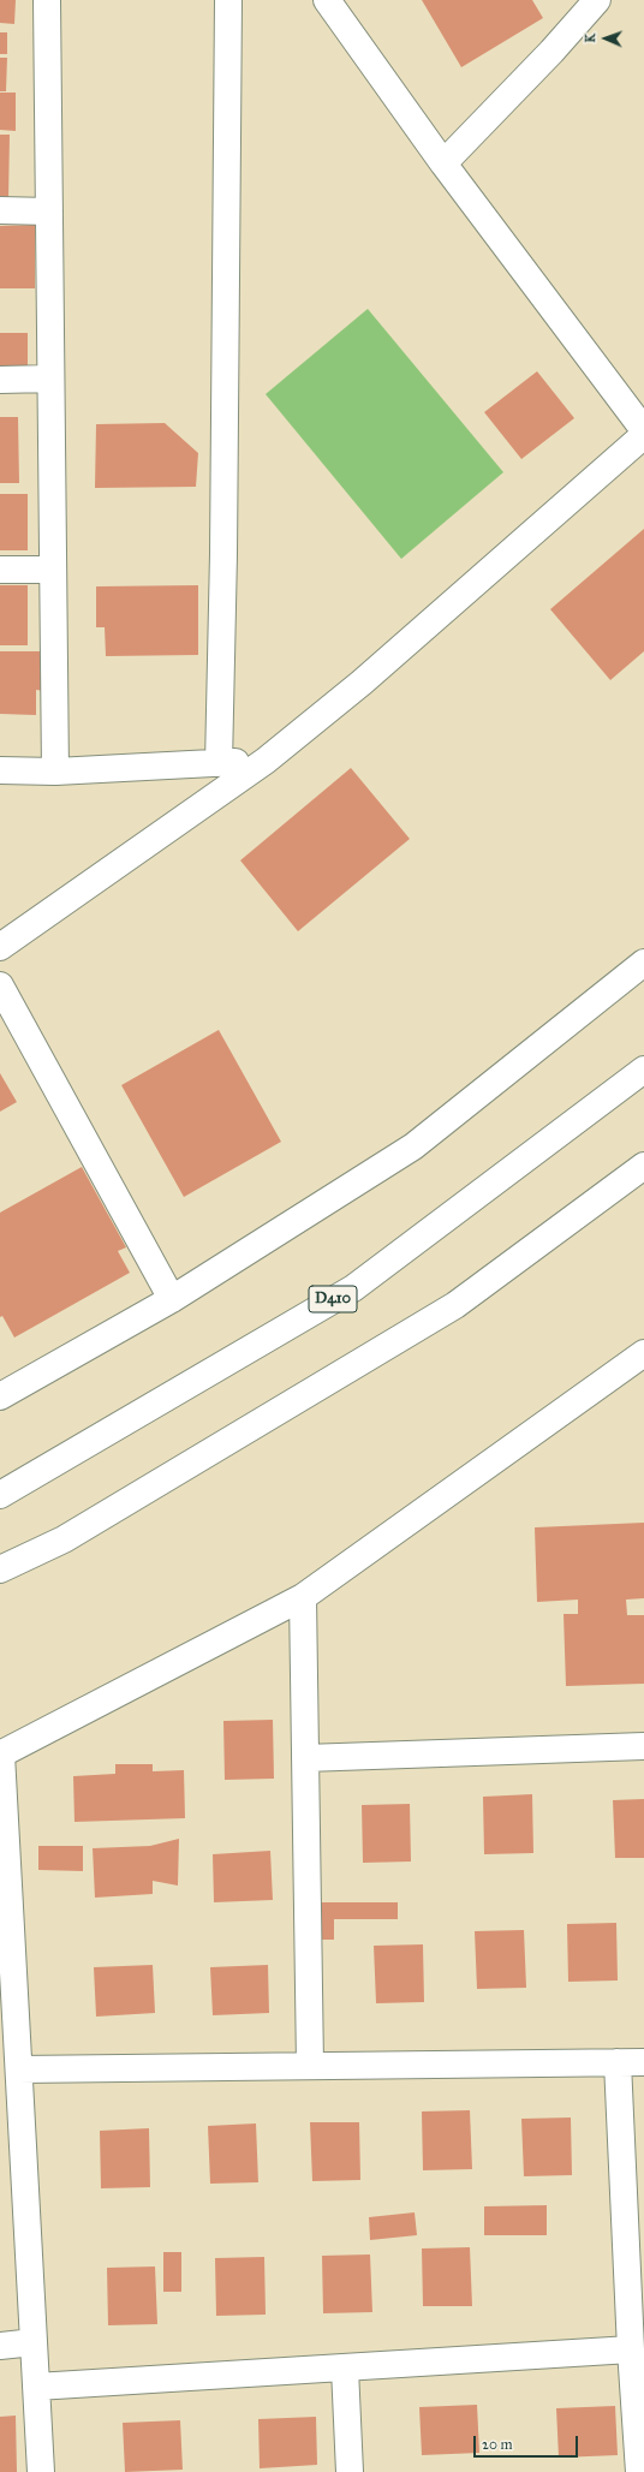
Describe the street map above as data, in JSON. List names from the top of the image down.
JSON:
{
  "streets": {
    "main road": ["D410"]
  },
  "scale_bar": "20 m",
  "north": "left"
}
